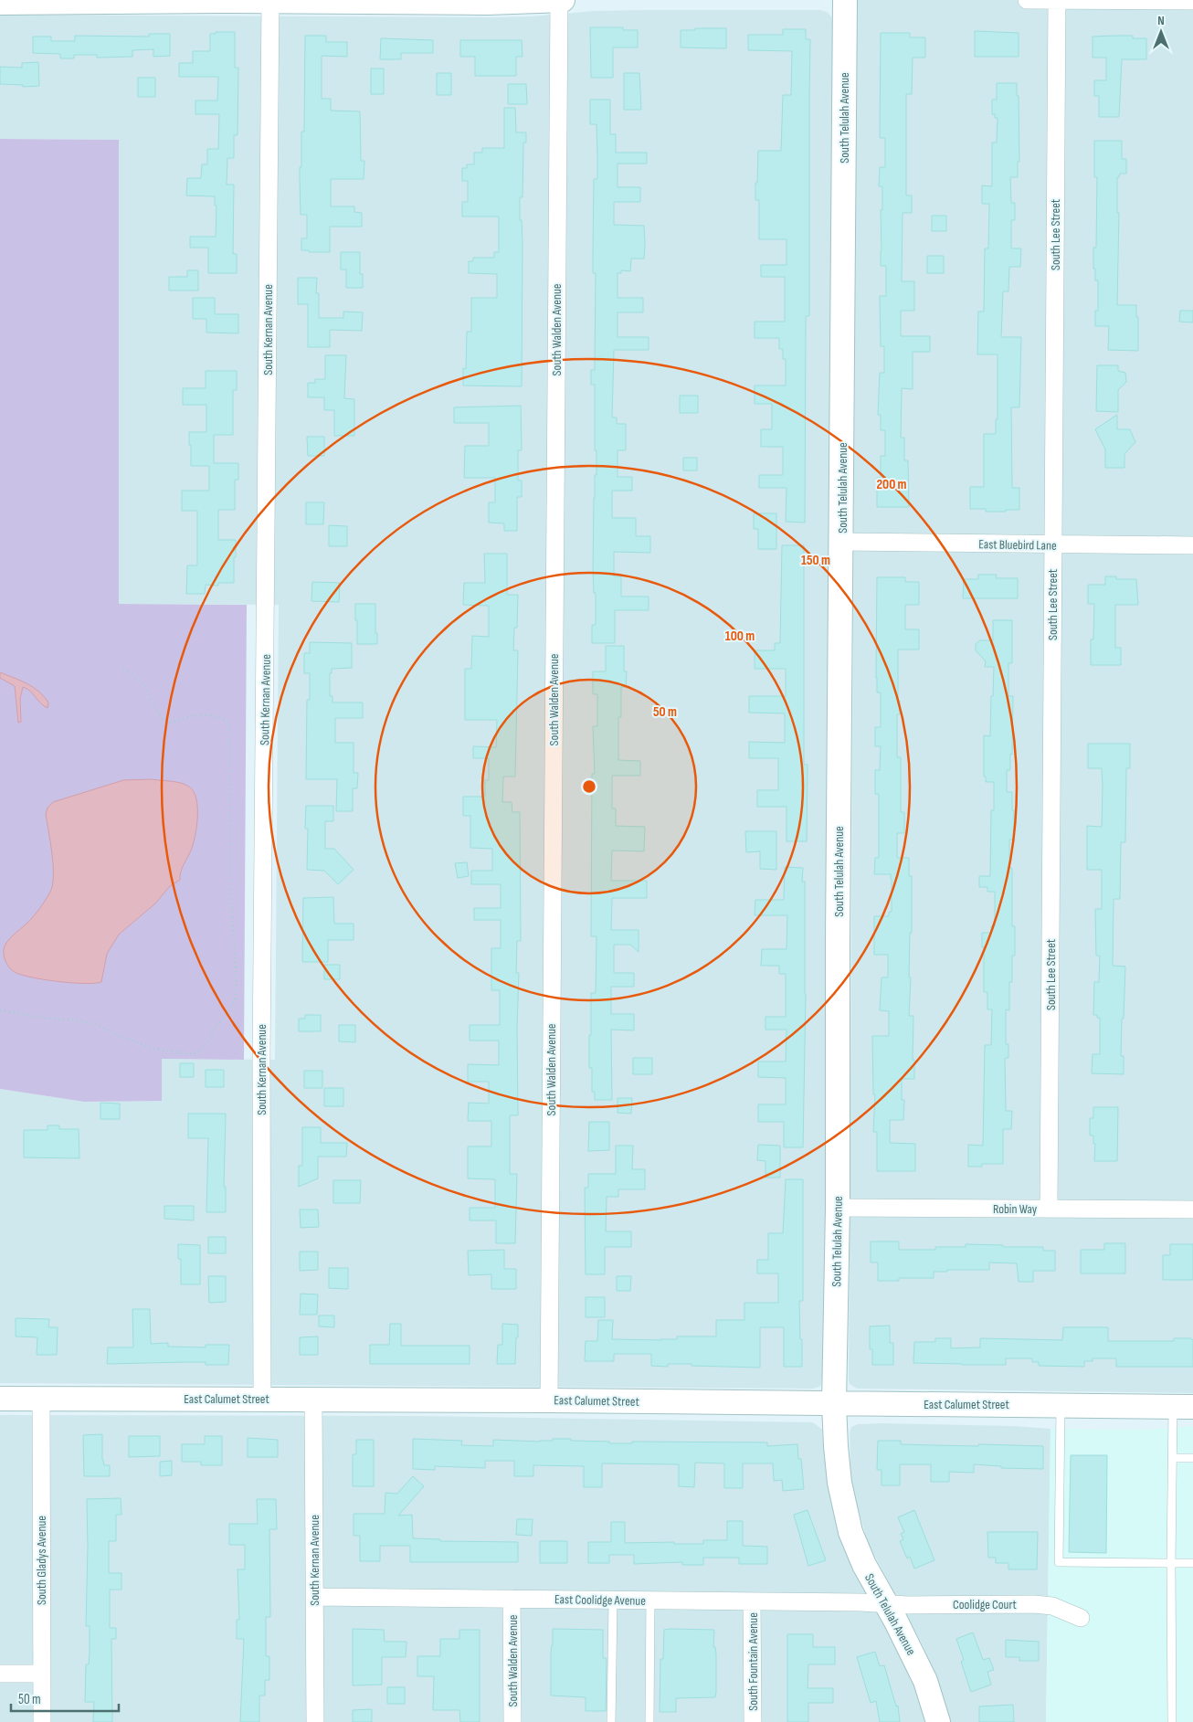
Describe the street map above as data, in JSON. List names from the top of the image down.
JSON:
{
  "streets": {
    "street": [
      "South Telulah Avenue",
      "South Lee Street",
      "South Kernan Avenue",
      "South Walden Avenue",
      "East Bluebird Lane",
      "Robin Way",
      "East Calumet Street",
      "South Gladys Avenue",
      "East Coolidge Avenue",
      "Coolidge Court",
      "South Fountain Avenue"
    ]
  },
  "crossings": [
    ["South Telulah Avenue", "East Bluebird Lane"],
    ["South Telulah Avenue", "Robin Way"],
    ["South Telulah Avenue", "East Calumet Street"],
    ["South Telulah Avenue", "East Coolidge Avenue"],
    ["South Telulah Avenue", "Coolidge Court"],
    ["South Lee Street", "East Bluebird Lane"],
    ["South Lee Street", "Robin Way"],
    ["South Kernan Avenue", "East Calumet Street"],
    ["South Kernan Avenue", "East Coolidge Avenue"],
    ["South Walden Avenue", "East Calumet Street"],
    ["South Walden Avenue", "East Coolidge Avenue"],
    ["East Calumet Street", "South Gladys Avenue"],
    ["East Coolidge Avenue", "Coolidge Court"],
    ["East Coolidge Avenue", "South Fountain Avenue"]
  ],
  "scale_bar": "50 m",
  "north": "top",
  "rings": [
    "200 m",
    "150 m",
    "100 m",
    "50 m"
  ]
}
